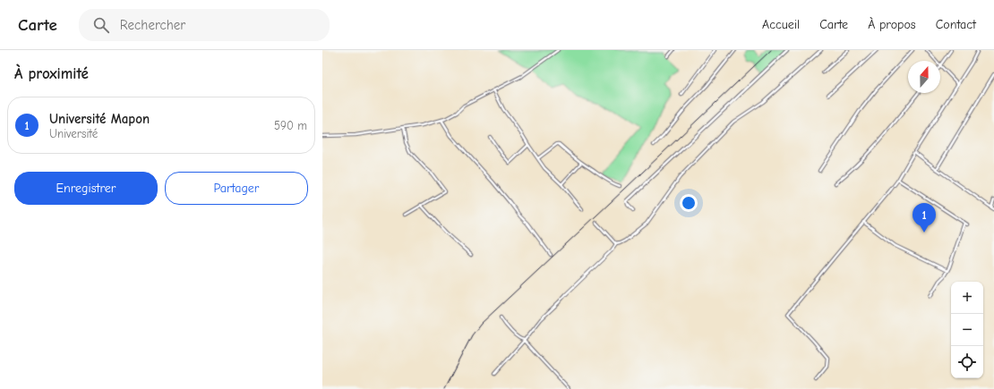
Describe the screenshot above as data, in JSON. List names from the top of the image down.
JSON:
{
  "north": "top",
  "page": {
    "header": "Carte",
    "search": "Rechercher",
    "nav": [
      "Accueil",
      "Carte",
      "À propos",
      "Contact"
    ],
    "heading": "À proximité",
    "list": [
      {
        "mark": "1",
        "name": "Université Mapon",
        "note": "Université",
        "value": "590 m"
      }
    ],
    "buttons": ["Enregistrer", "Partager"],
    "pins": "1",
    "map_buttons": ["+", "−"]
  }
}
